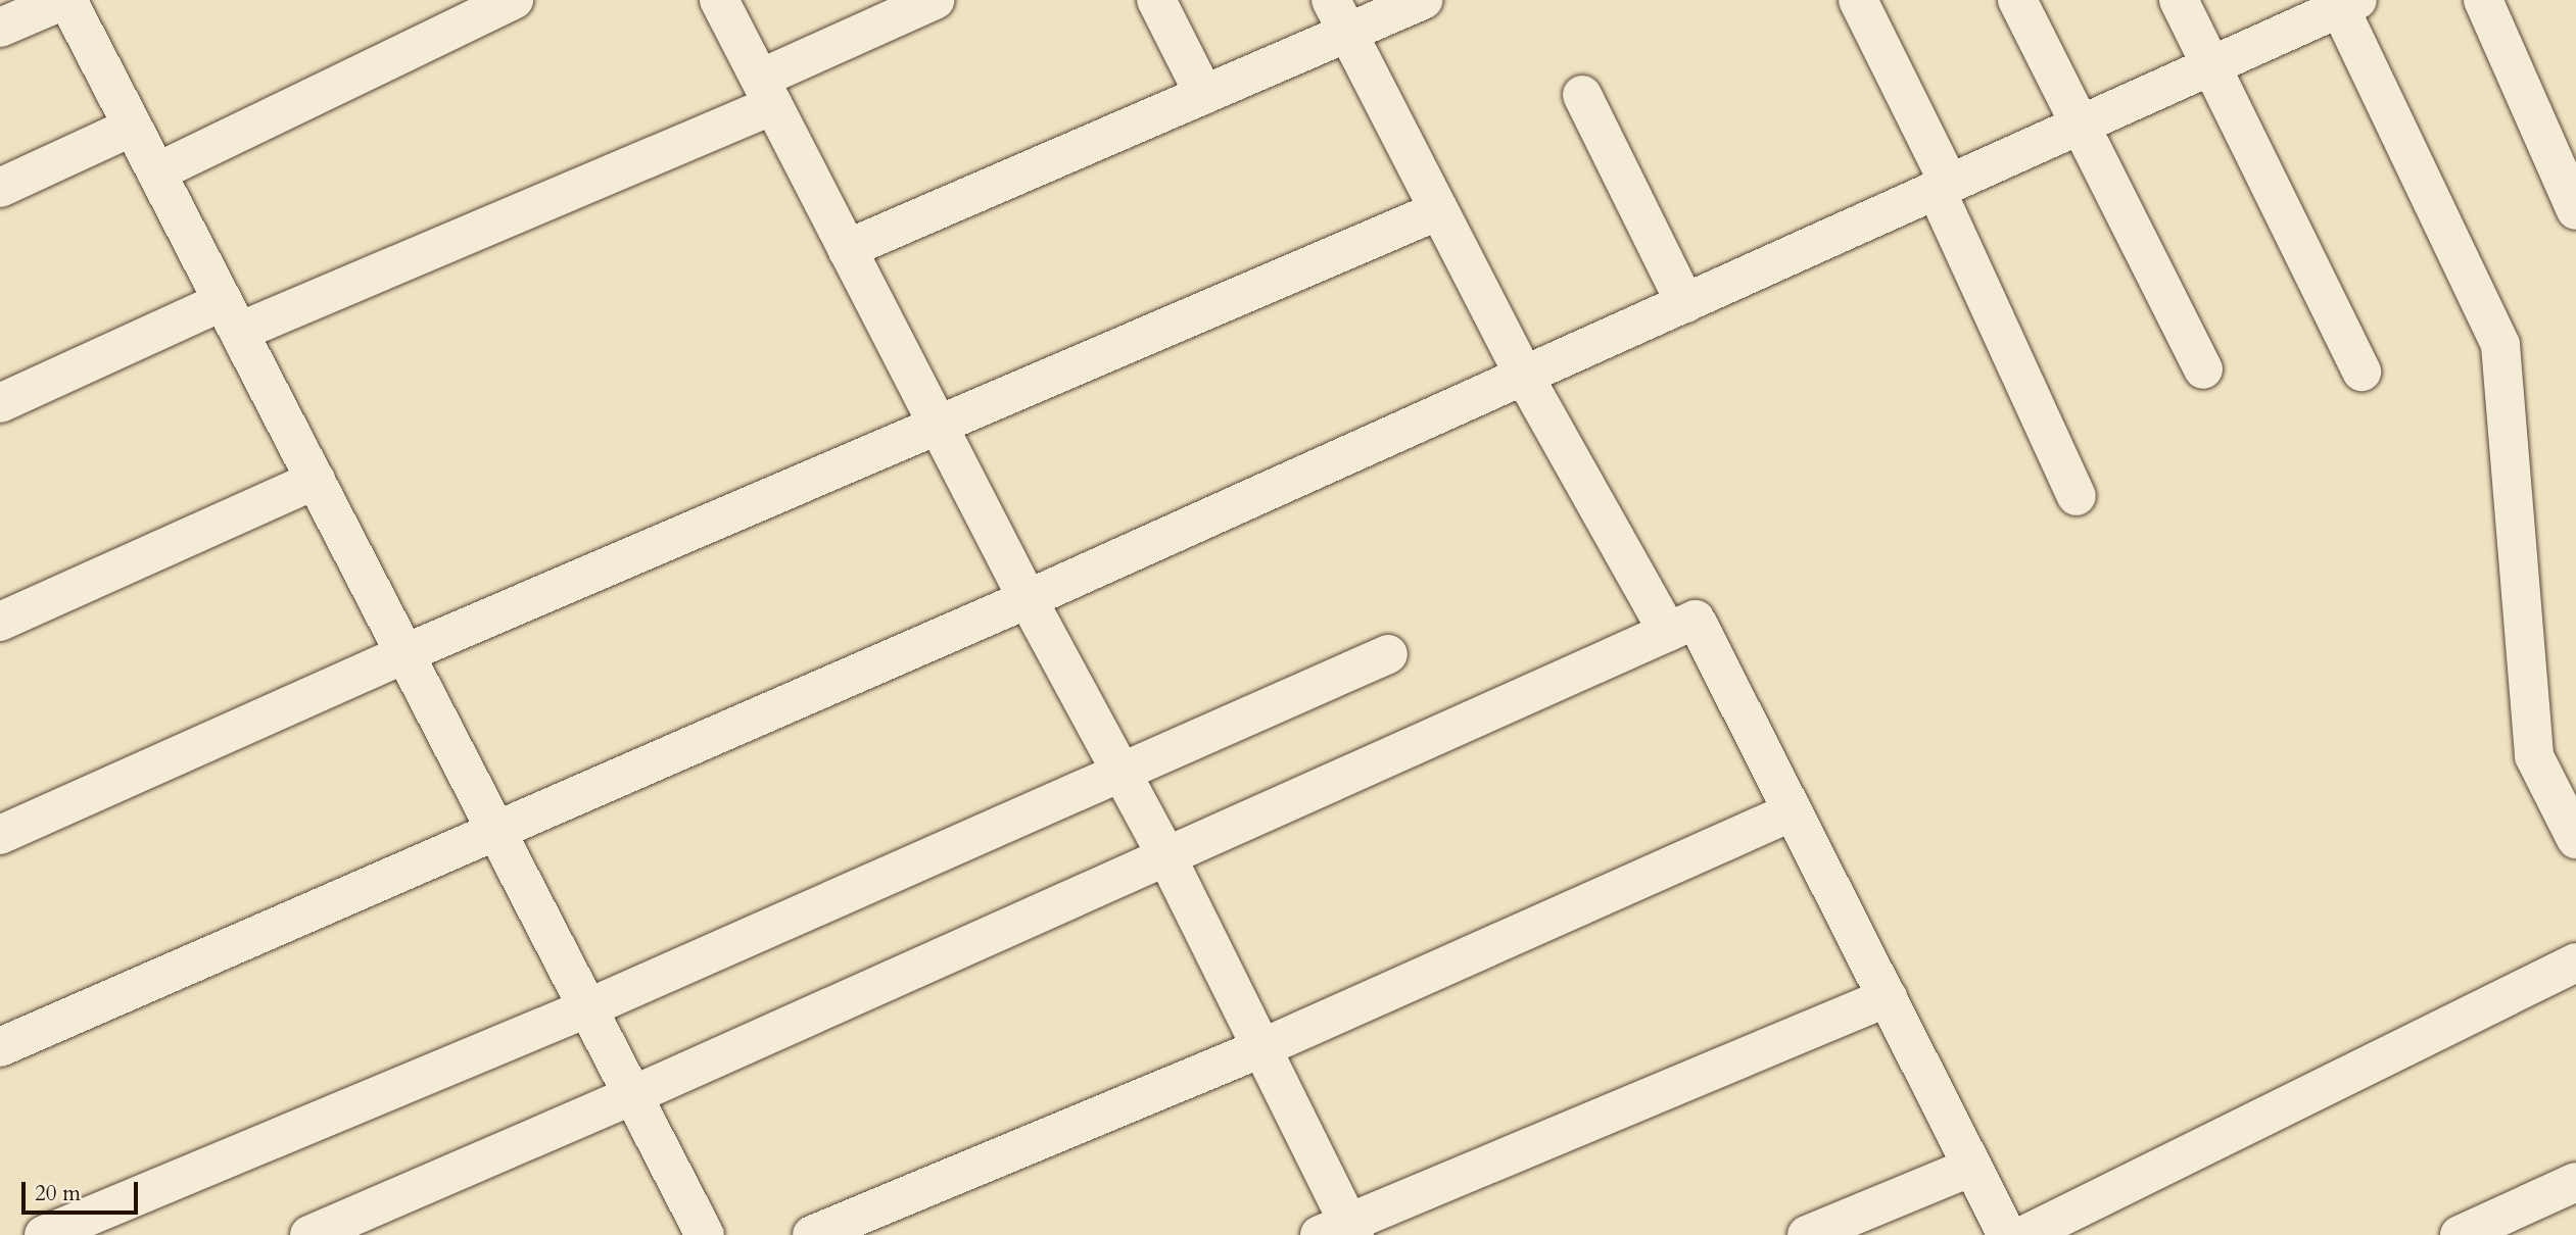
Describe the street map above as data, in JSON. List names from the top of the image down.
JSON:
{
  "scale_bar": "20 m"
}
